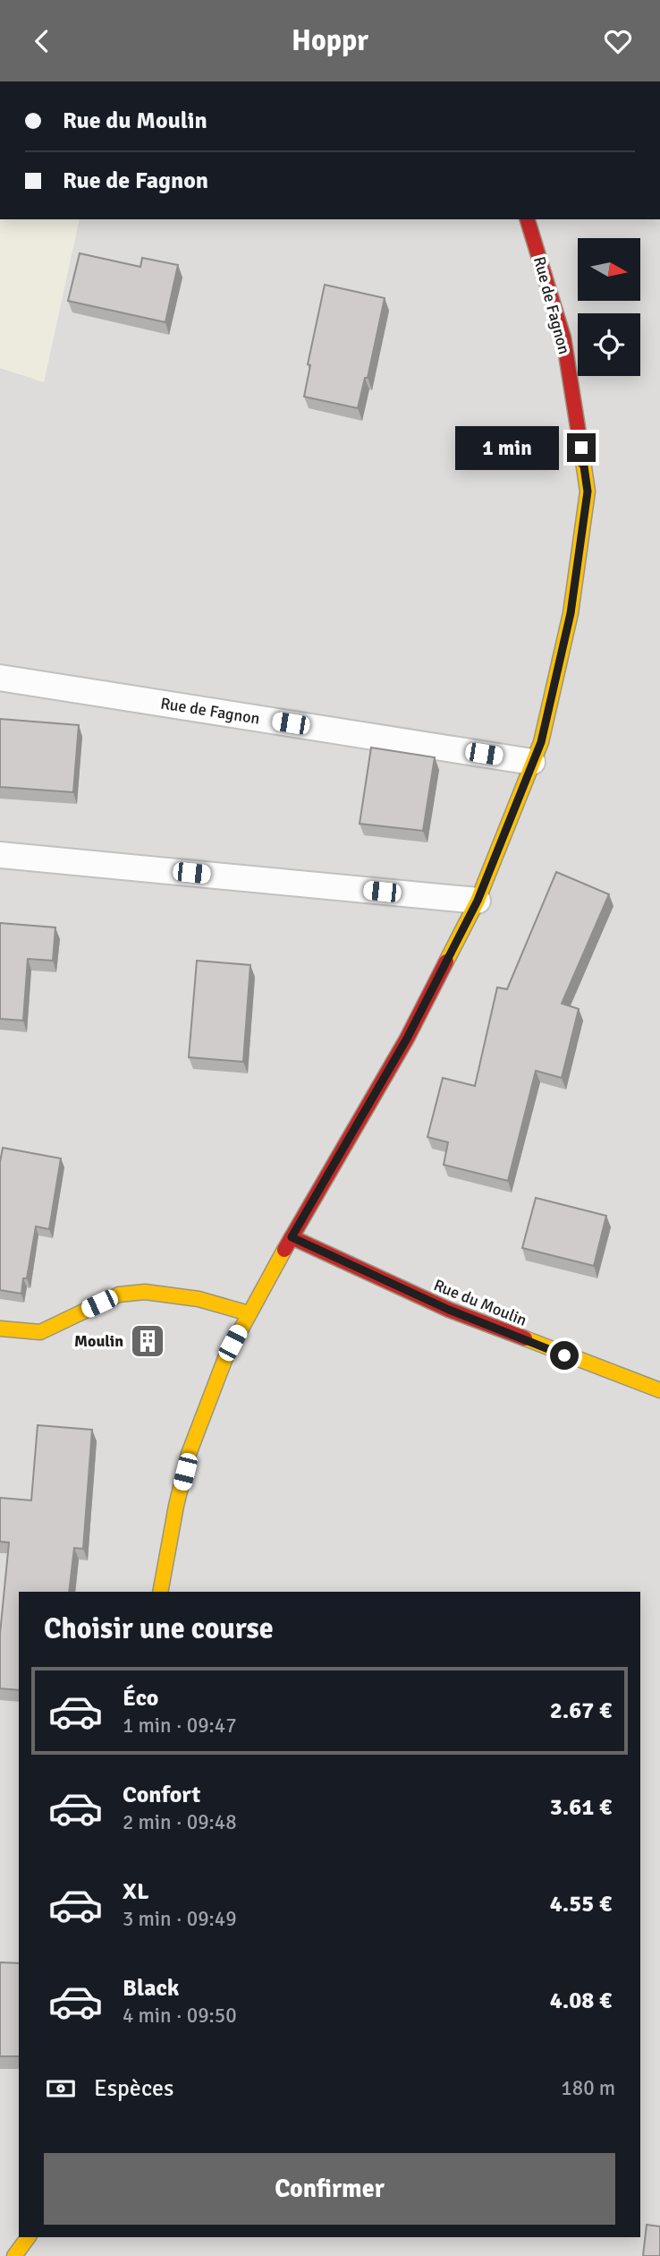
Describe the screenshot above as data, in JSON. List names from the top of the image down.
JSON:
{
  "streets": {
    "street": ["Rue de Fagnon", "Rue du Moulin"]
  },
  "crossings": [
    ["Rue de Fagnon", "Rue du Moulin"]
  ],
  "places": {
    "building": ["Moulin"]
  },
  "north": "right",
  "page": {
    "header": "Hoppr",
    "banner": ["Rue du Moulin", "Rue de Fagnon"],
    "bubble": "1 min",
    "heading": "Choisir une course",
    "list": [
      {
        "name": "Éco",
        "note": "1 min · 09:47",
        "value": "2.67 €"
      },
      {
        "name": "Confort",
        "note": "2 min · 09:48",
        "value": "3.61 €"
      },
      {
        "name": "XL",
        "note": "3 min · 09:49",
        "value": "4.55 €"
      },
      {
        "name": "Black",
        "note": "4 min · 09:50",
        "value": "4.08 €"
      }
    ],
    "pay": ["Espèces", "180 m"],
    "buttons": "Confirmer"
  }
}
